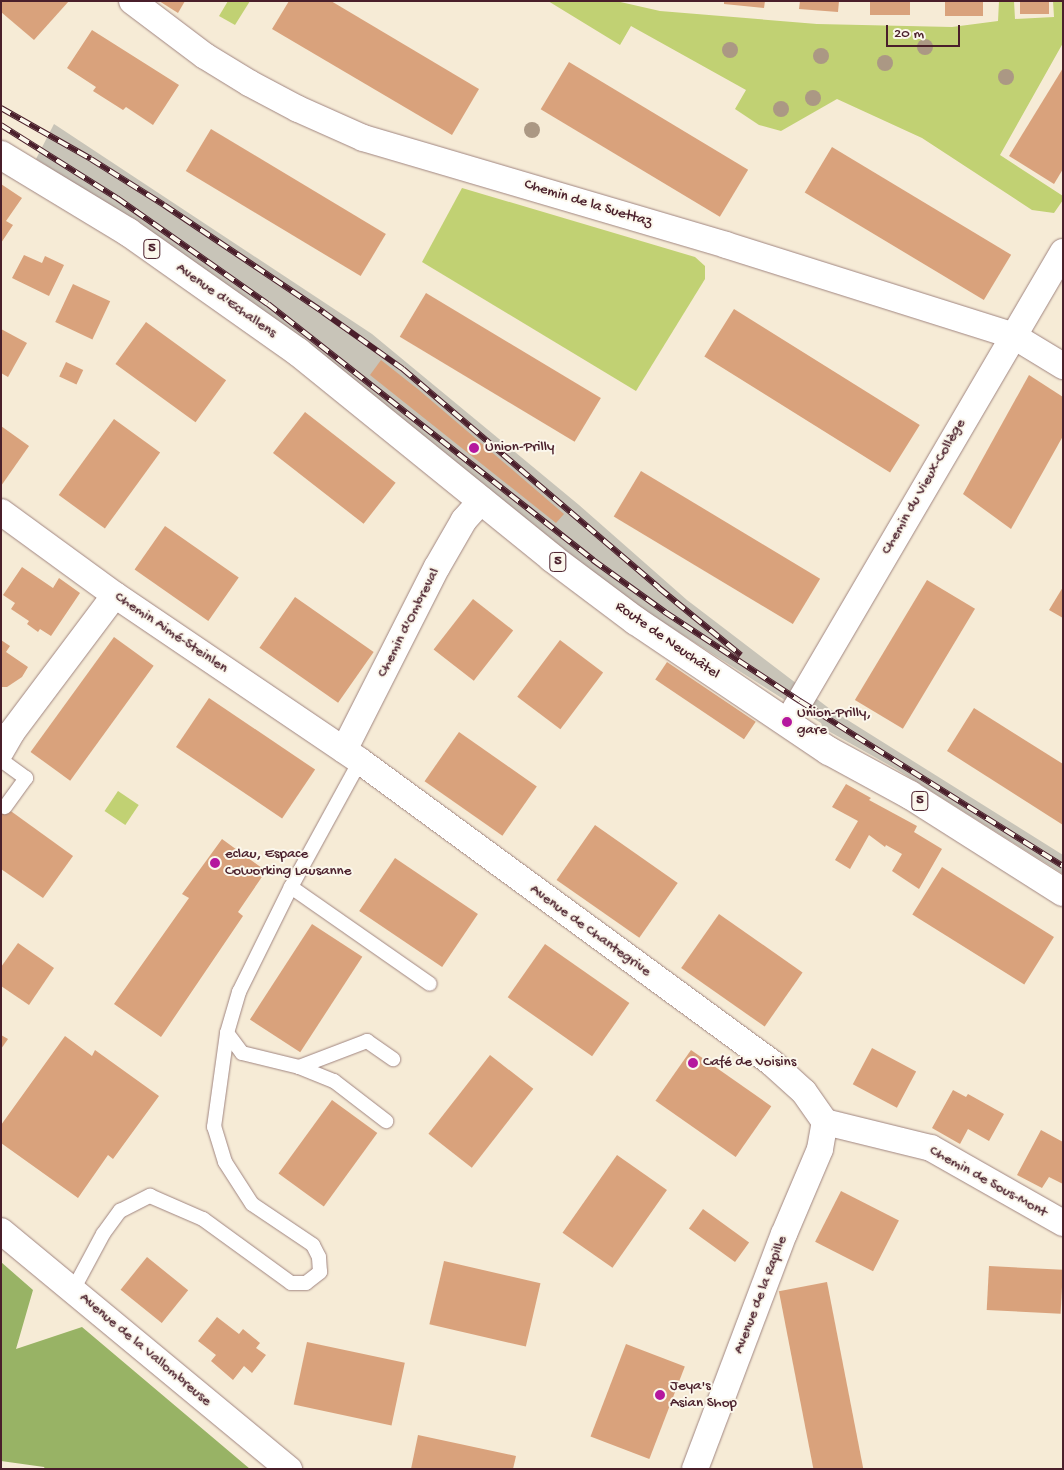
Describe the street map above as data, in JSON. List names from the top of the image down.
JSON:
{
  "streets": {
    "main road": ["5", "Avenue d'Echallens", "Route de Neuchâtel"],
    "street": [
      "Chemin de la Suettaz",
      "Chemin du Vieux-Collège",
      "Chemin d'Ombreval",
      "Chemin Aimé-Steinlen",
      "Avenue de Chantegrive",
      "Chemin de Sous-Mont",
      "Avenue de la Rapille",
      "Avenue de la Vallombreuse"
    ]
  },
  "crossings": [
    ["Chemin de la Suettaz", "Chemin du Vieux-Collège"],
    ["Avenue d'Echallens", "Route de Neuchâtel"],
    ["Chemin du Vieux-Collège", "Route de Neuchâtel"],
    ["Chemin d'Ombreval", "Chemin Aimé-Steinlen"],
    ["Chemin d'Ombreval", "Route de Neuchâtel"],
    ["Chemin d'Ombreval", "Avenue de Chantegrive"],
    ["Chemin d'Ombreval", "Avenue de la Vallombreuse"],
    ["Chemin Aimé-Steinlen", "Avenue de Chantegrive"],
    ["Avenue de Chantegrive", "Chemin de Sous-Mont"],
    ["Avenue de Chantegrive", "Avenue de la Rapille"],
    ["Chemin de Sous-Mont", "Avenue de la Rapille"]
  ],
  "places": [
    "Union-Prilly",
    "Union-Prilly, gare",
    "eclau, Espace Coworking Lausanne",
    "Café de Voisins",
    "Jeya's Asian Shop"
  ],
  "scale_bar": "20 m"
}
